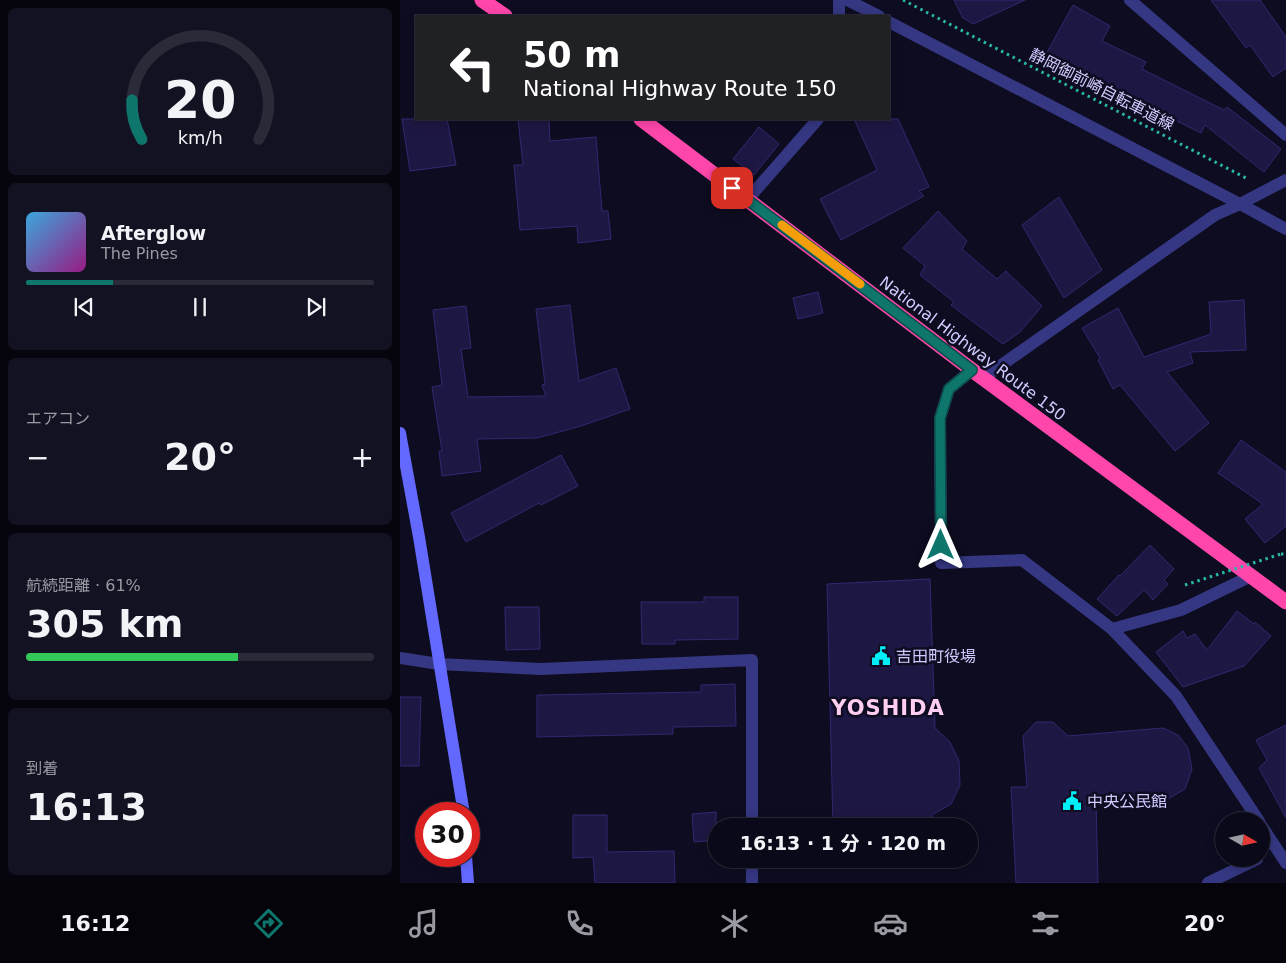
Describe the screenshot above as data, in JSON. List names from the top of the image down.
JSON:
{
  "streets": {
    "highway": ["National Highway Route 150"],
    "path": ["静岡御前崎自転車道線"]
  },
  "districts": ["YOSHIDA"],
  "places": {
    "public building": ["吉田町役場", "中央公民館"]
  },
  "north": "right",
  "page": {
    "turn": ["50 m", "National Highway Route 150"],
    "song": ["Afterglow", "The Pines"],
    "tile": [
      "エアコン",
      ["航続距離 · 61%", "305 km"],
      ["到着", "16:13"]
    ],
    "heat": ["−", "20°", "+"],
    "limit": "30",
    "trip": "16:13 · 1 分 · 120 m",
    "tabs": ["16:12", "20°"],
    "gauge": ["20", "km/h"]
  }
}
